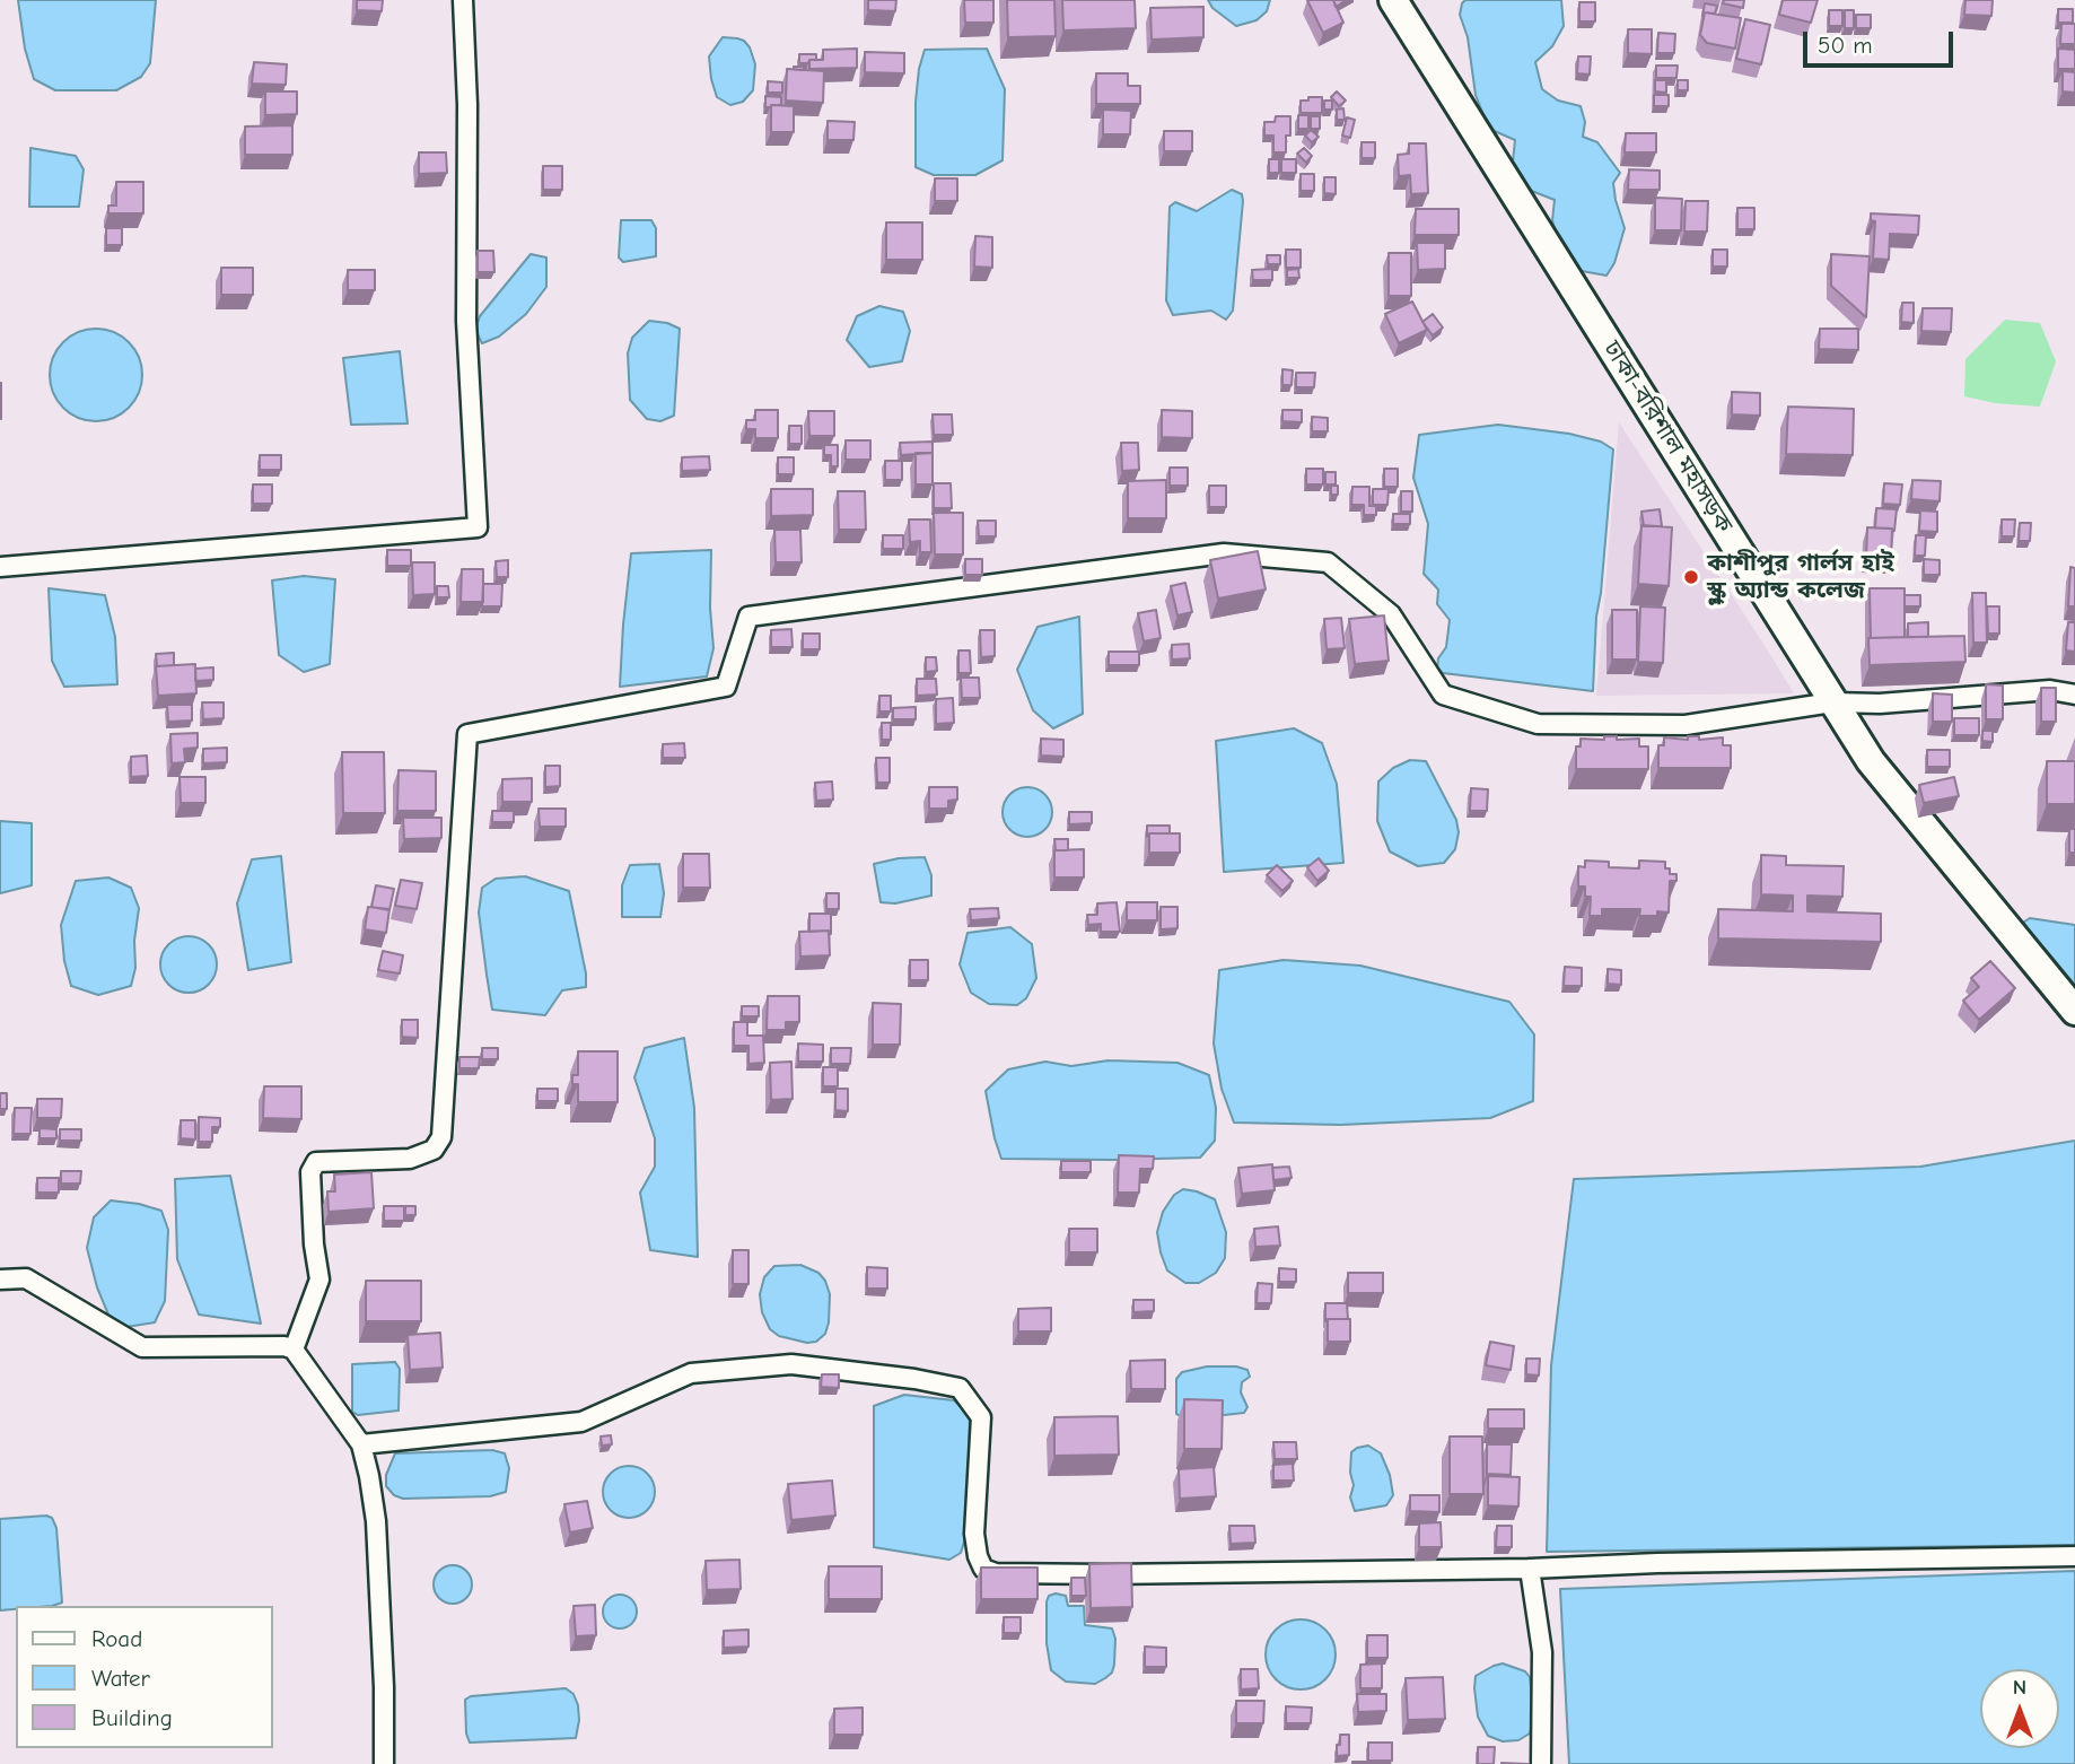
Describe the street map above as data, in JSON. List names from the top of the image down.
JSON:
{
  "streets": {
    "highway": ["ঢাকা-বরিশাল মহাসড়ক"]
  },
  "places": ["কাশীপুর গার্লস হাই স্কুল অ্যান্ড কলেজ"],
  "legend": ["Road", "Water", "Building"],
  "scale_bar": "50 m",
  "north": "top"
}
